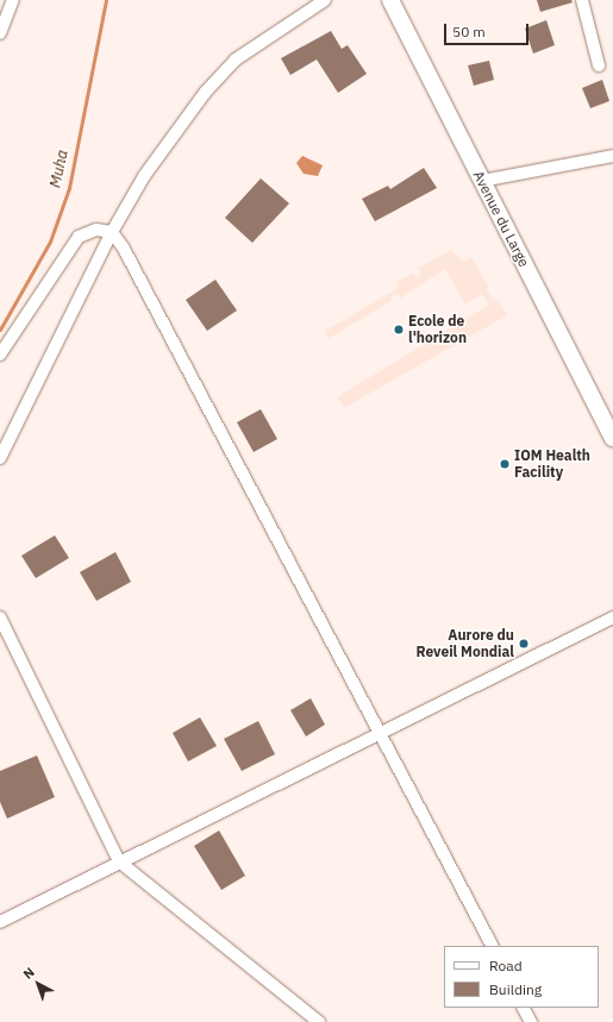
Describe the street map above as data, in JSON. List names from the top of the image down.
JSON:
{
  "streets": {
    "main road": ["Avenue du Large"]
  },
  "water": ["Muha"],
  "places": ["Ecole de l'horizon", "IOM Health Facility", "Aurore du Reveil Mondial"],
  "legend": ["Road", "Building"],
  "scale_bar": "50 m",
  "north": "top left"
}
